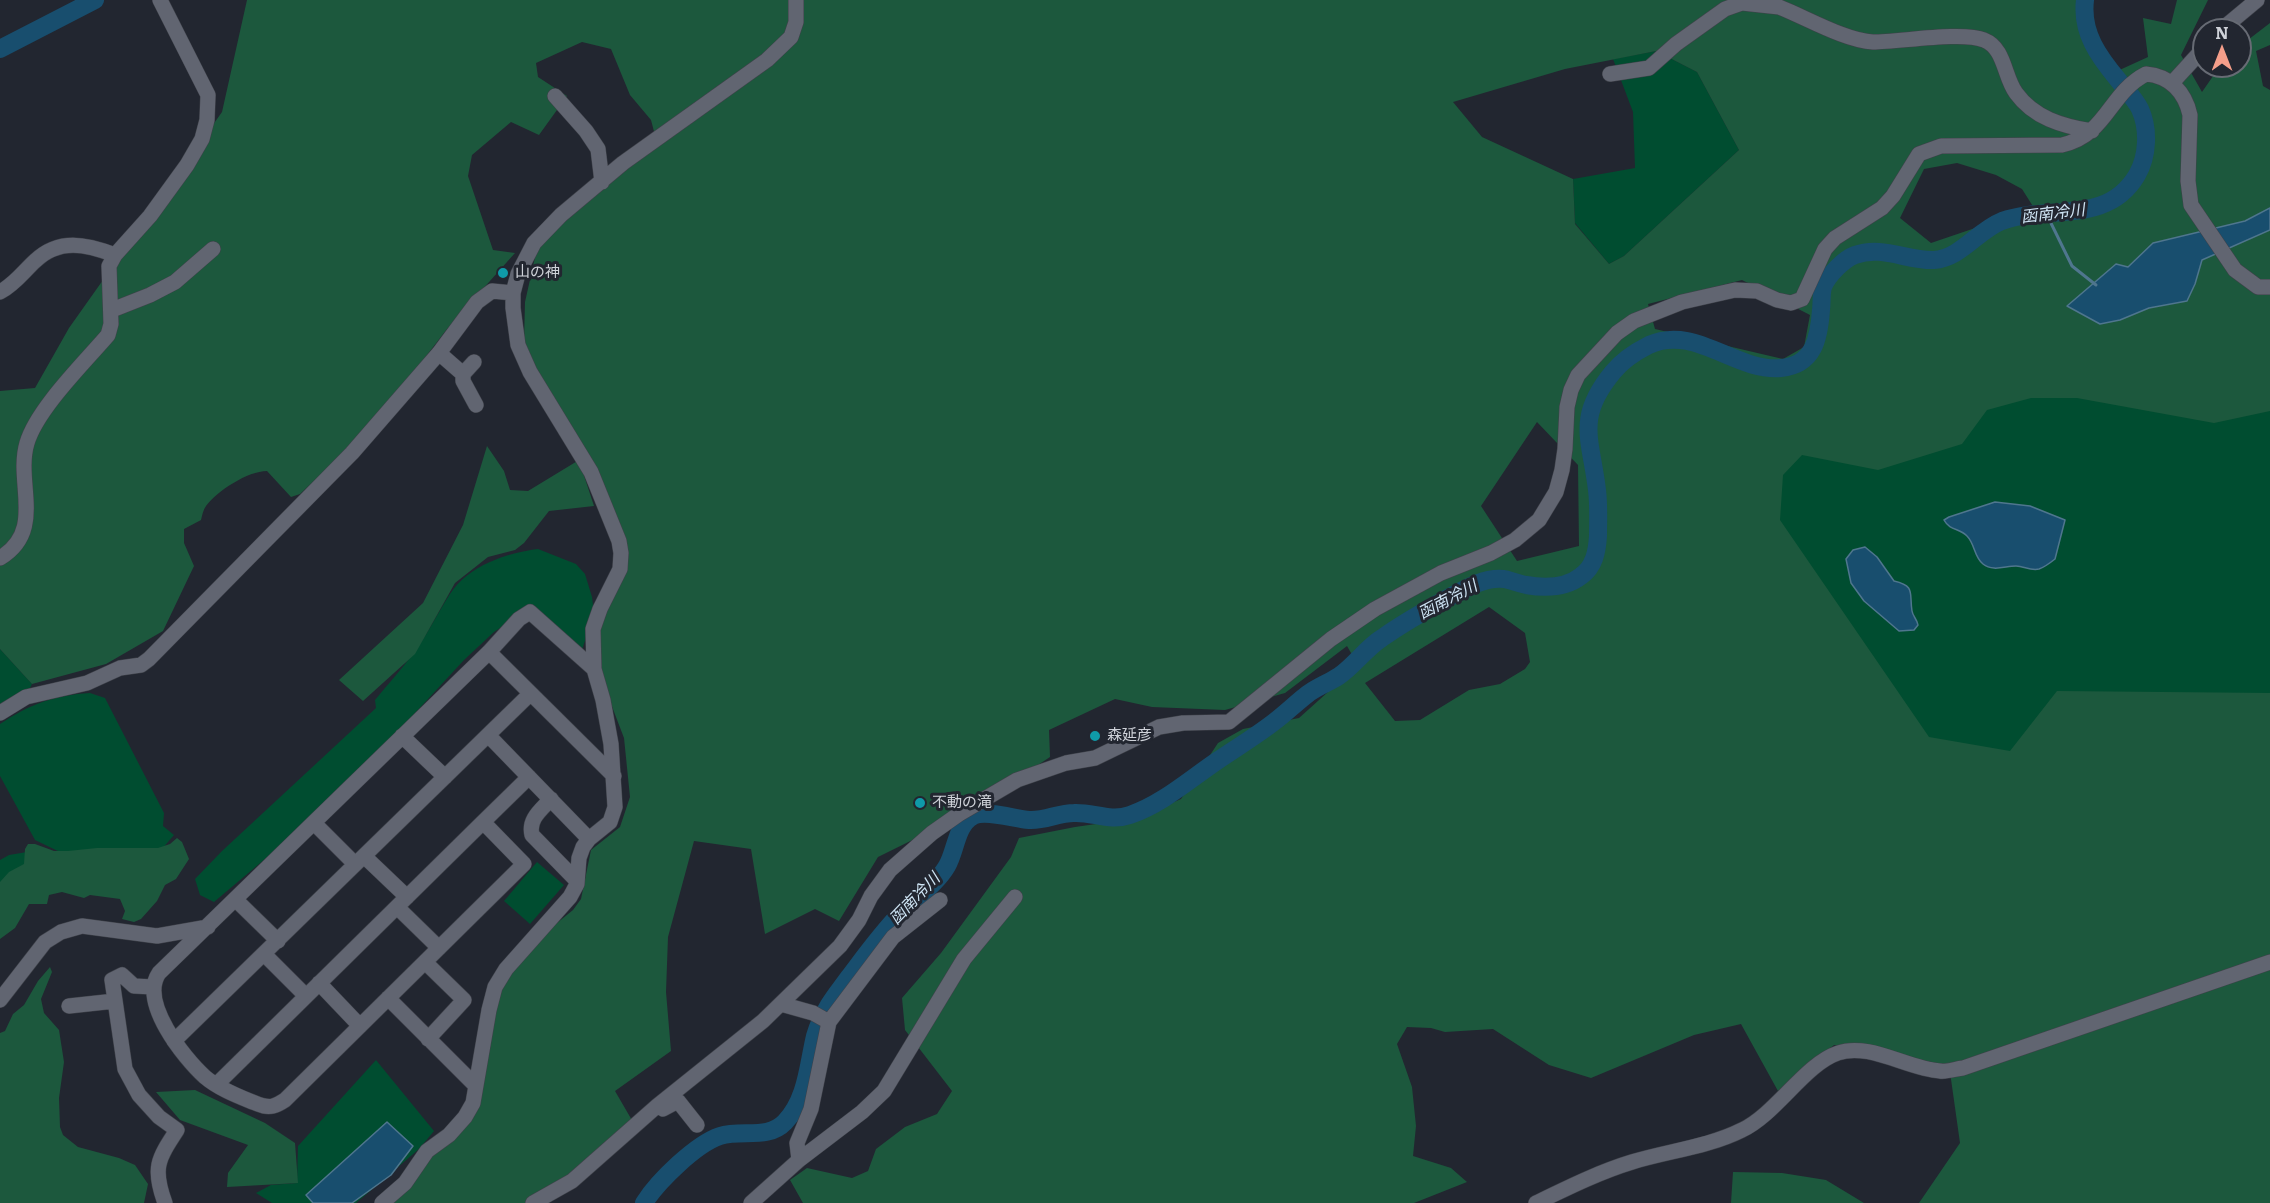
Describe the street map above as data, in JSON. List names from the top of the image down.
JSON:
{
  "water": ["函南冷川"],
  "places": ["山の神", "森延彦", "不動の滝"],
  "north": "top"
}
